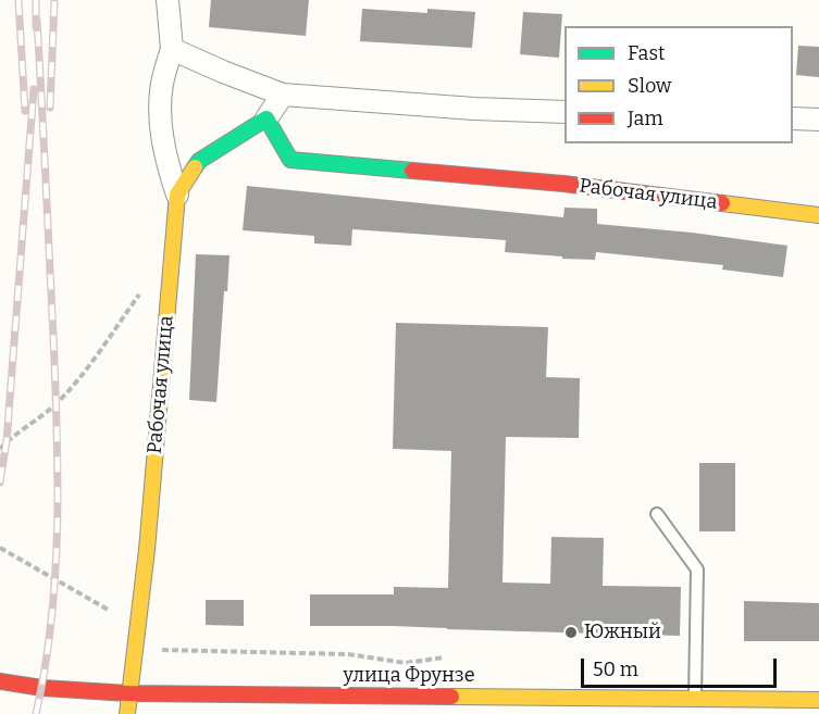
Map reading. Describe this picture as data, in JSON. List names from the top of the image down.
{
  "streets": {
    "street": ["Рабочая улица", "улица Фрунзе"]
  },
  "crossings": [
    ["Рабочая улица", "улица Фрунзе"]
  ],
  "places": ["Южный"],
  "legend": ["Fast", "Slow", "Jam"],
  "scale_bar": "50 m"
}
